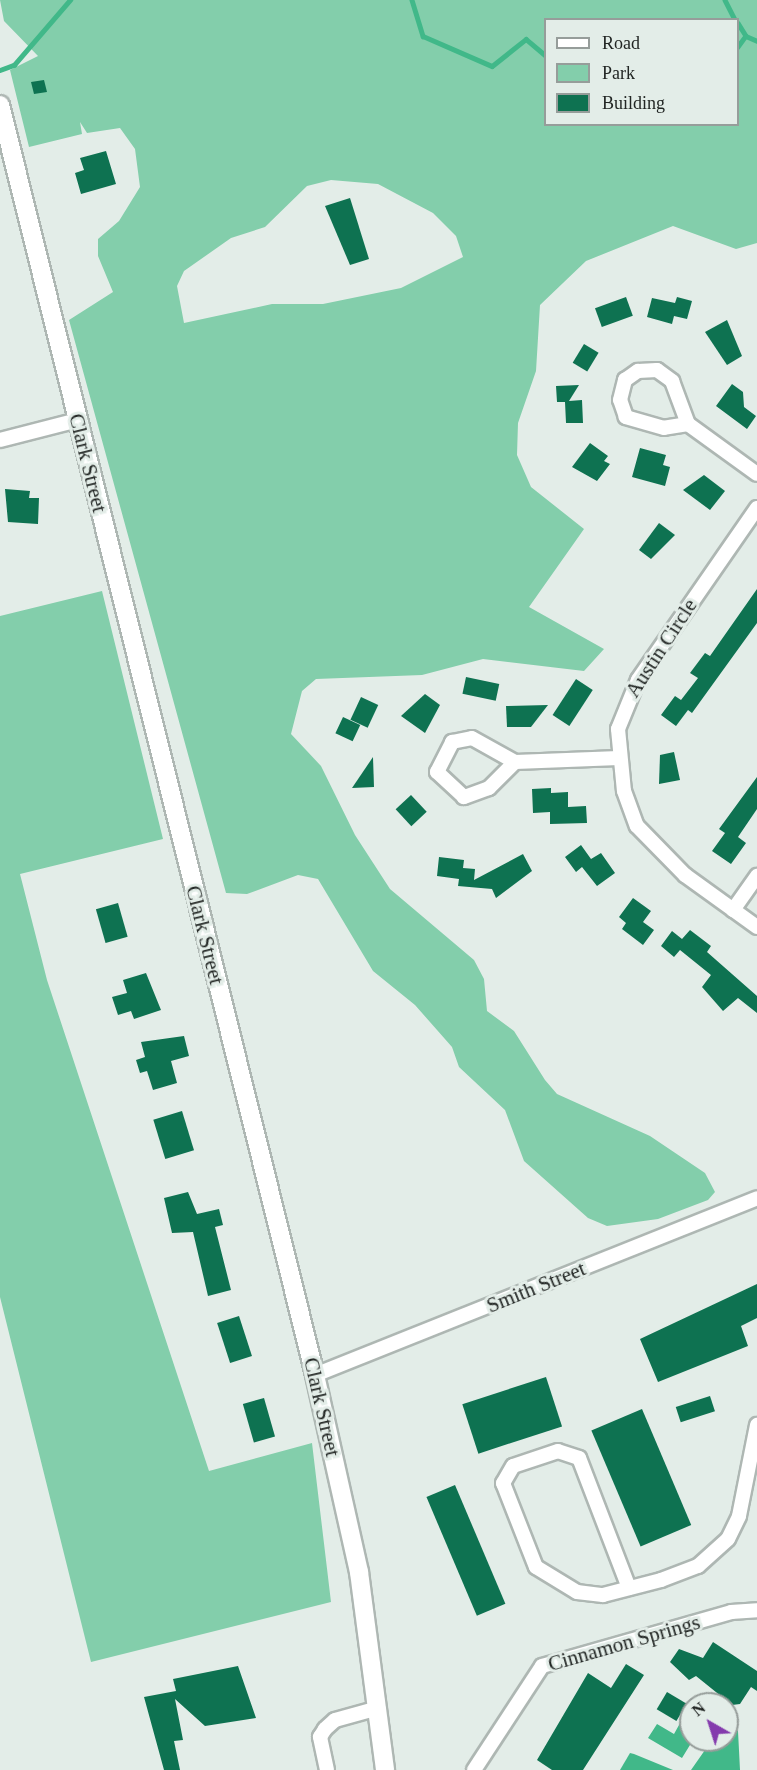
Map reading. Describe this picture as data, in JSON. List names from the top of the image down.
{
  "streets": {
    "main road": ["Clark Street"],
    "street": ["Austin Circle", "Smith Street", "Cinnamon Springs"]
  },
  "crossings": [
    ["Clark Street", "Smith Street"]
  ],
  "legend": ["Road", "Park", "Building"],
  "north": "top left"
}
